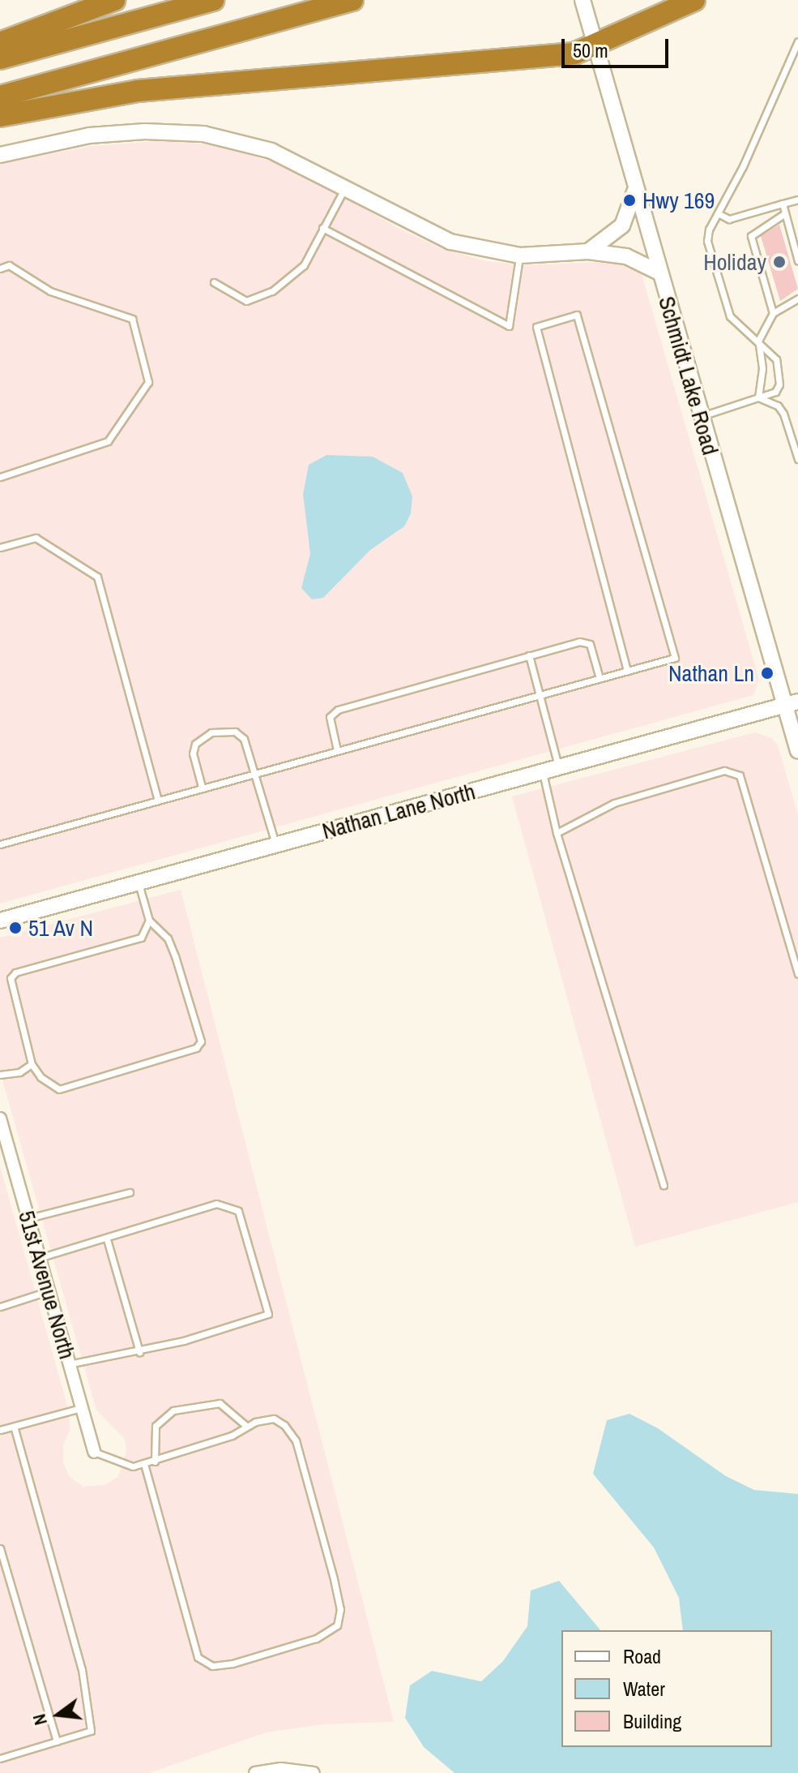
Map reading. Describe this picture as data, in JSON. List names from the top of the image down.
{
  "streets": {
    "street": ["Schmidt Lake Road", "Nathan Lane North", "51st Avenue North"]
  },
  "crossings": [
    ["Schmidt Lake Road", "Nathan Lane North"]
  ],
  "places": [
    "Hwy 169",
    "Holiday",
    "Nathan Ln",
    "51 Av N"
  ],
  "legend": ["Road", "Water", "Building"],
  "scale_bar": "50 m",
  "north": "left"
}
